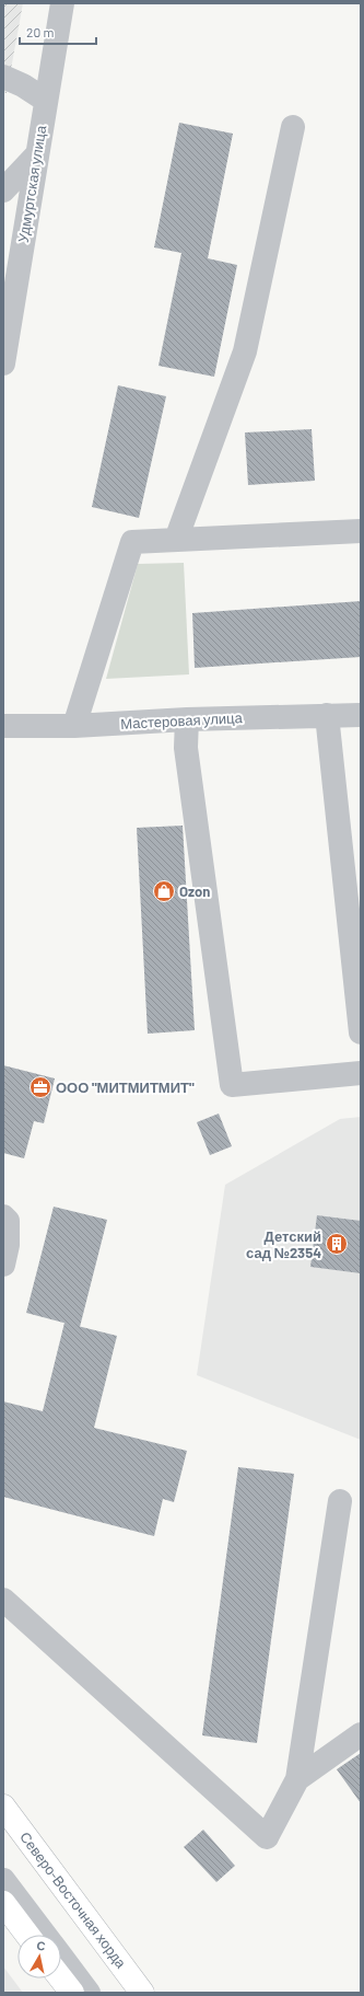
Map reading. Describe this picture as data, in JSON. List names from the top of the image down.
{
  "streets": {
    "main road": ["Северо-Восточная хорда"],
    "street": ["Удмуртская улица", "Мастеровая улица"]
  },
  "places": {
    "shop": ["Ozon"],
    "office": ["ООО \"МИТМИТМИТ\""],
    "building": ["Детский сад №2354"]
  },
  "scale_bar": "20 m",
  "north": "top"
}
